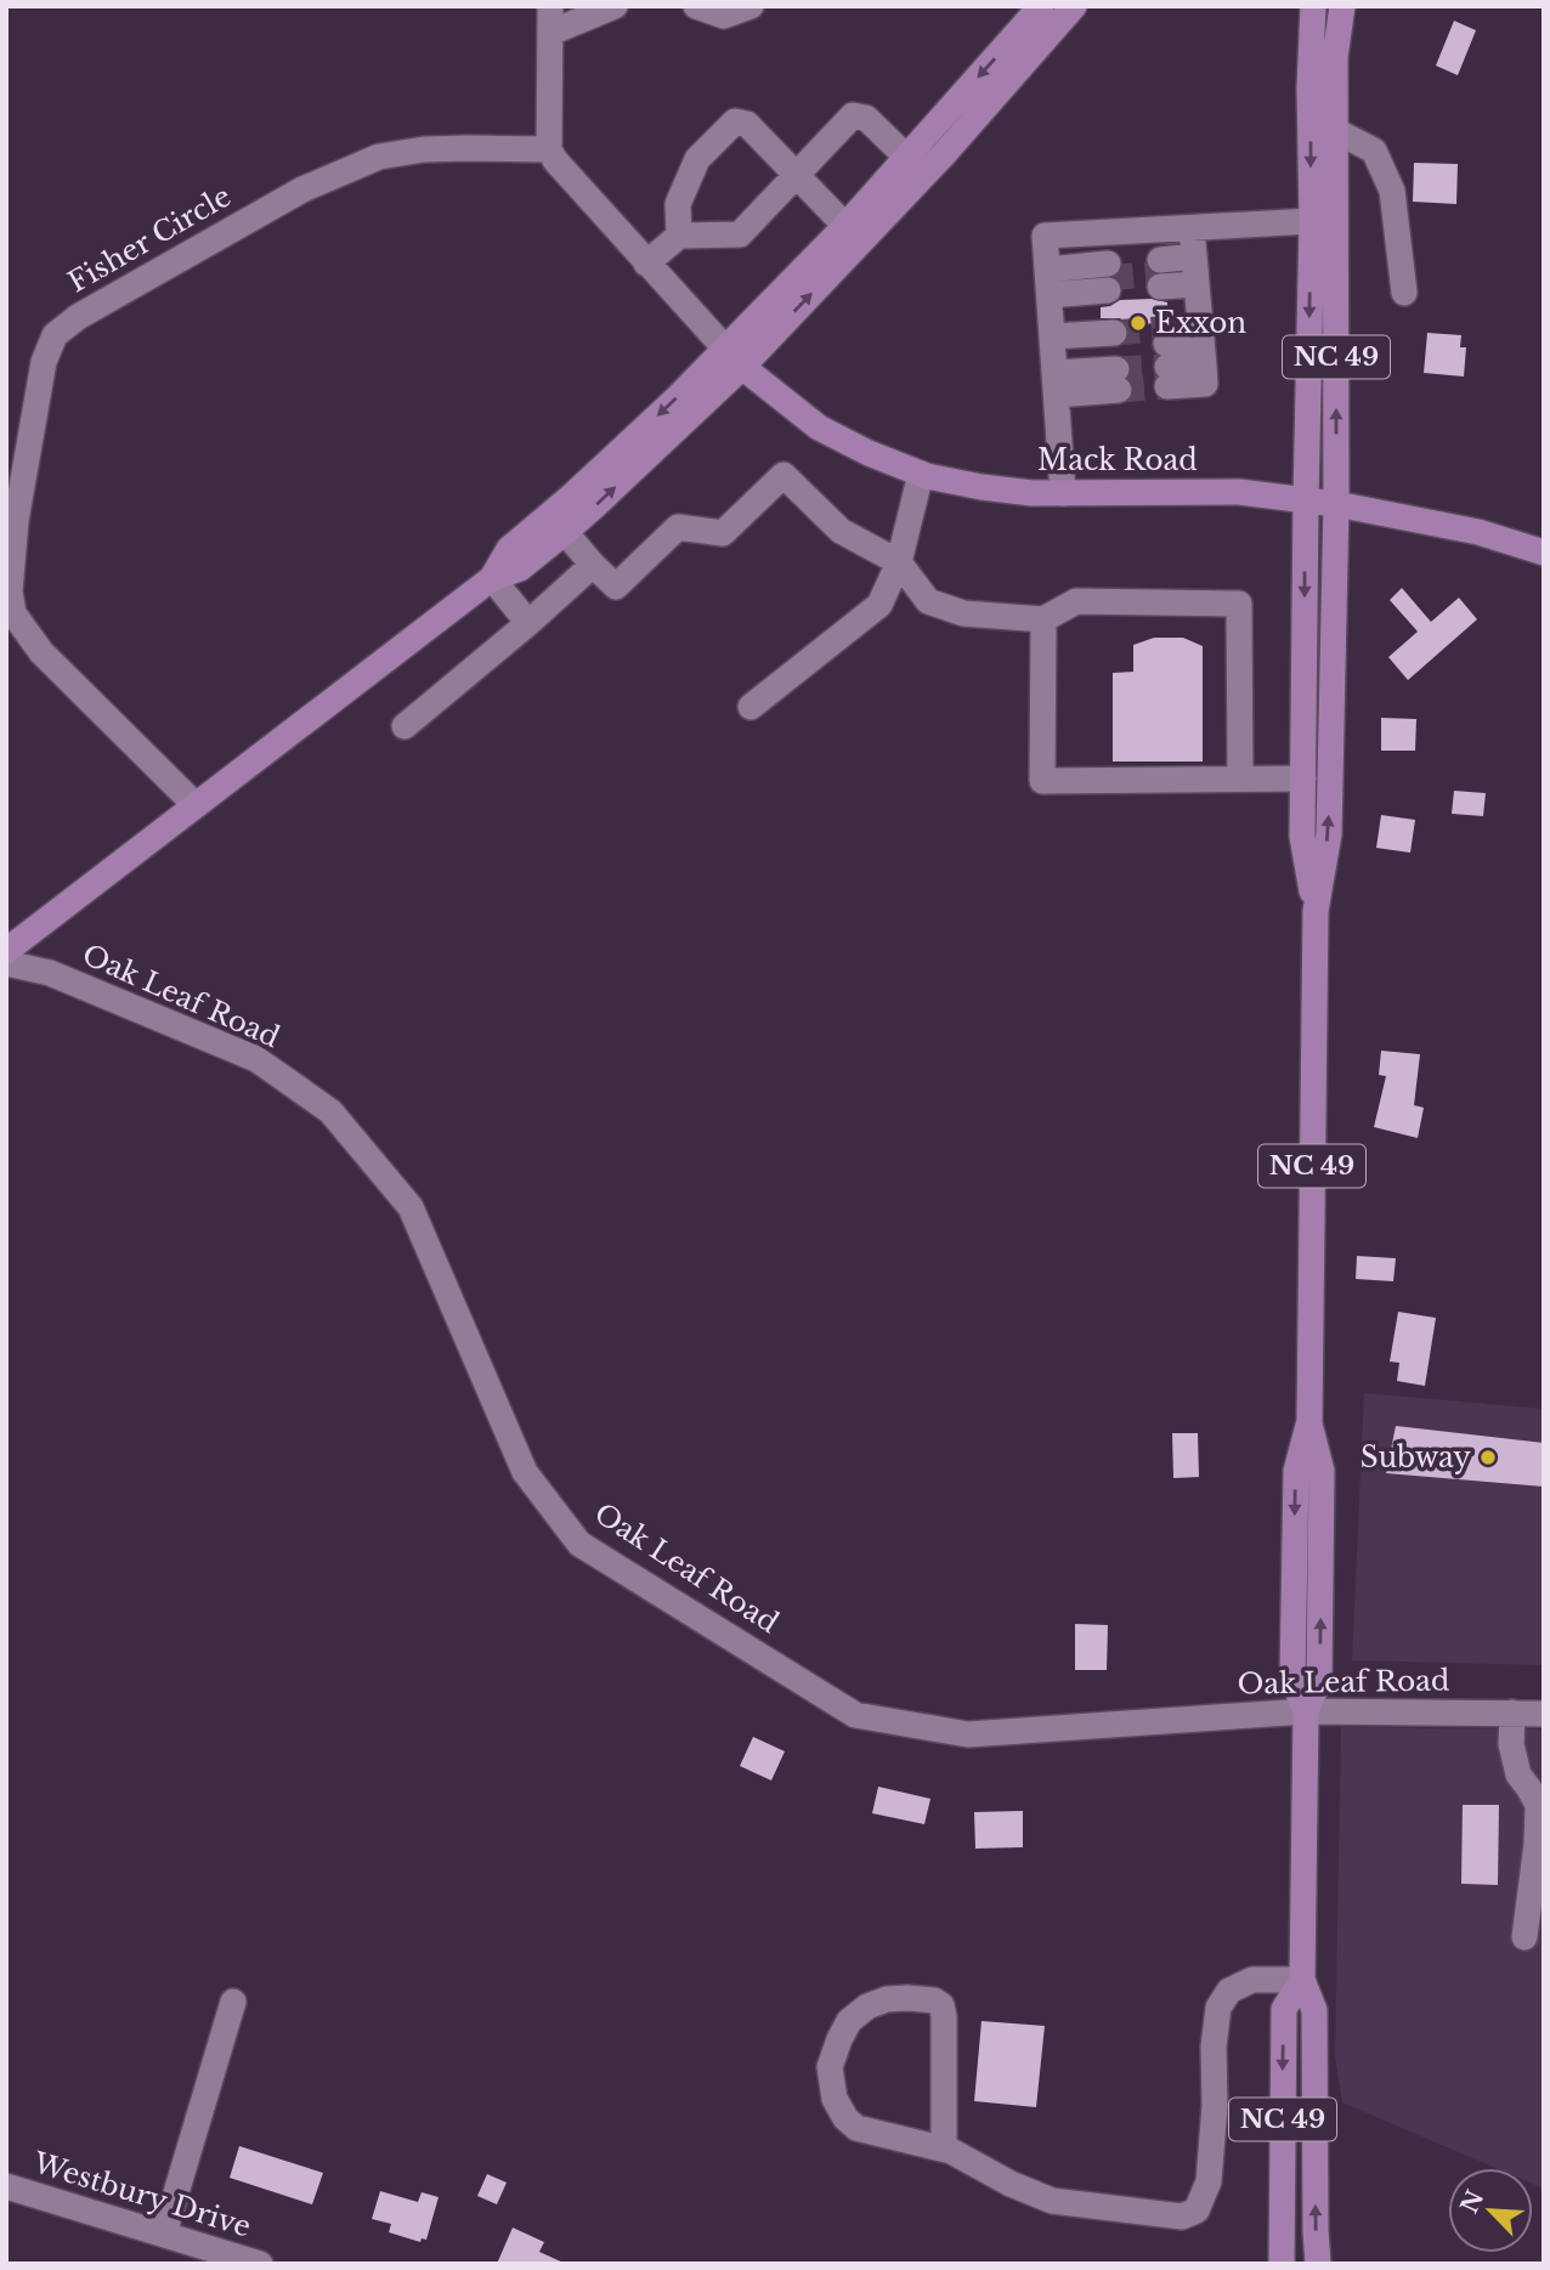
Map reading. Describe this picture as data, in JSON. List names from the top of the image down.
{
  "streets": {
    "main road": ["NC 49", "Mack Road"],
    "street": ["Fisher Circle", "Oak Leaf Road", "Westbury Drive"]
  },
  "crossings": [
    ["NC 49", "Mack Road"],
    ["NC 49", "Oak Leaf Road"]
  ],
  "places": ["Exxon", "Subway"],
  "north": "top left"
}
